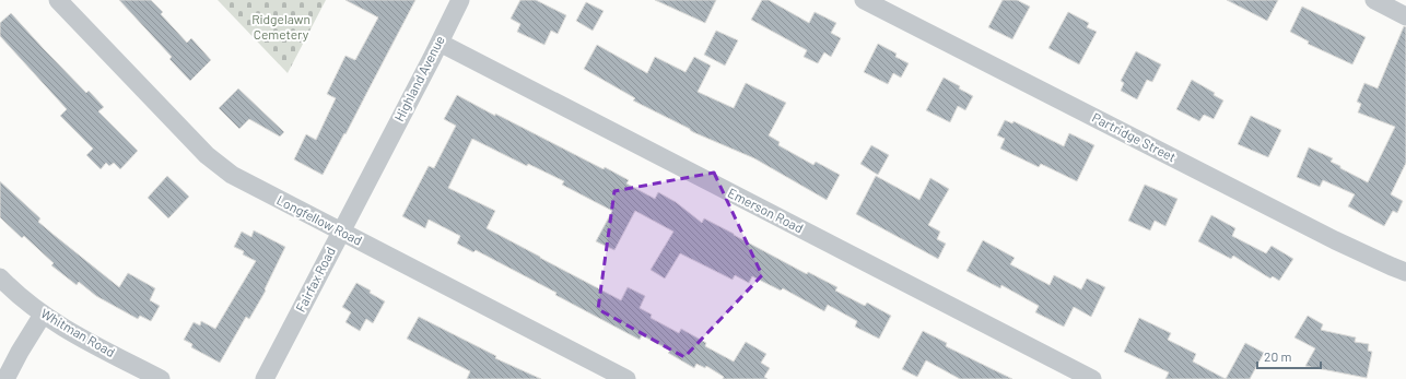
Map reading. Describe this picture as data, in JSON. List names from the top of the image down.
{
  "streets": {
    "street": [
      "Highland Avenue",
      "Partridge Street",
      "Emerson Road",
      "Longfellow Road",
      "Fairfax Road",
      "Whitman Road"
    ]
  },
  "crossings": [
    ["Highland Avenue", "Emerson Road"],
    ["Highland Avenue", "Fairfax Road"],
    ["Longfellow Road", "Fairfax Road"]
  ],
  "parks": ["Ridgelawn Cemetery"],
  "scale_bar": "20 m"
}
